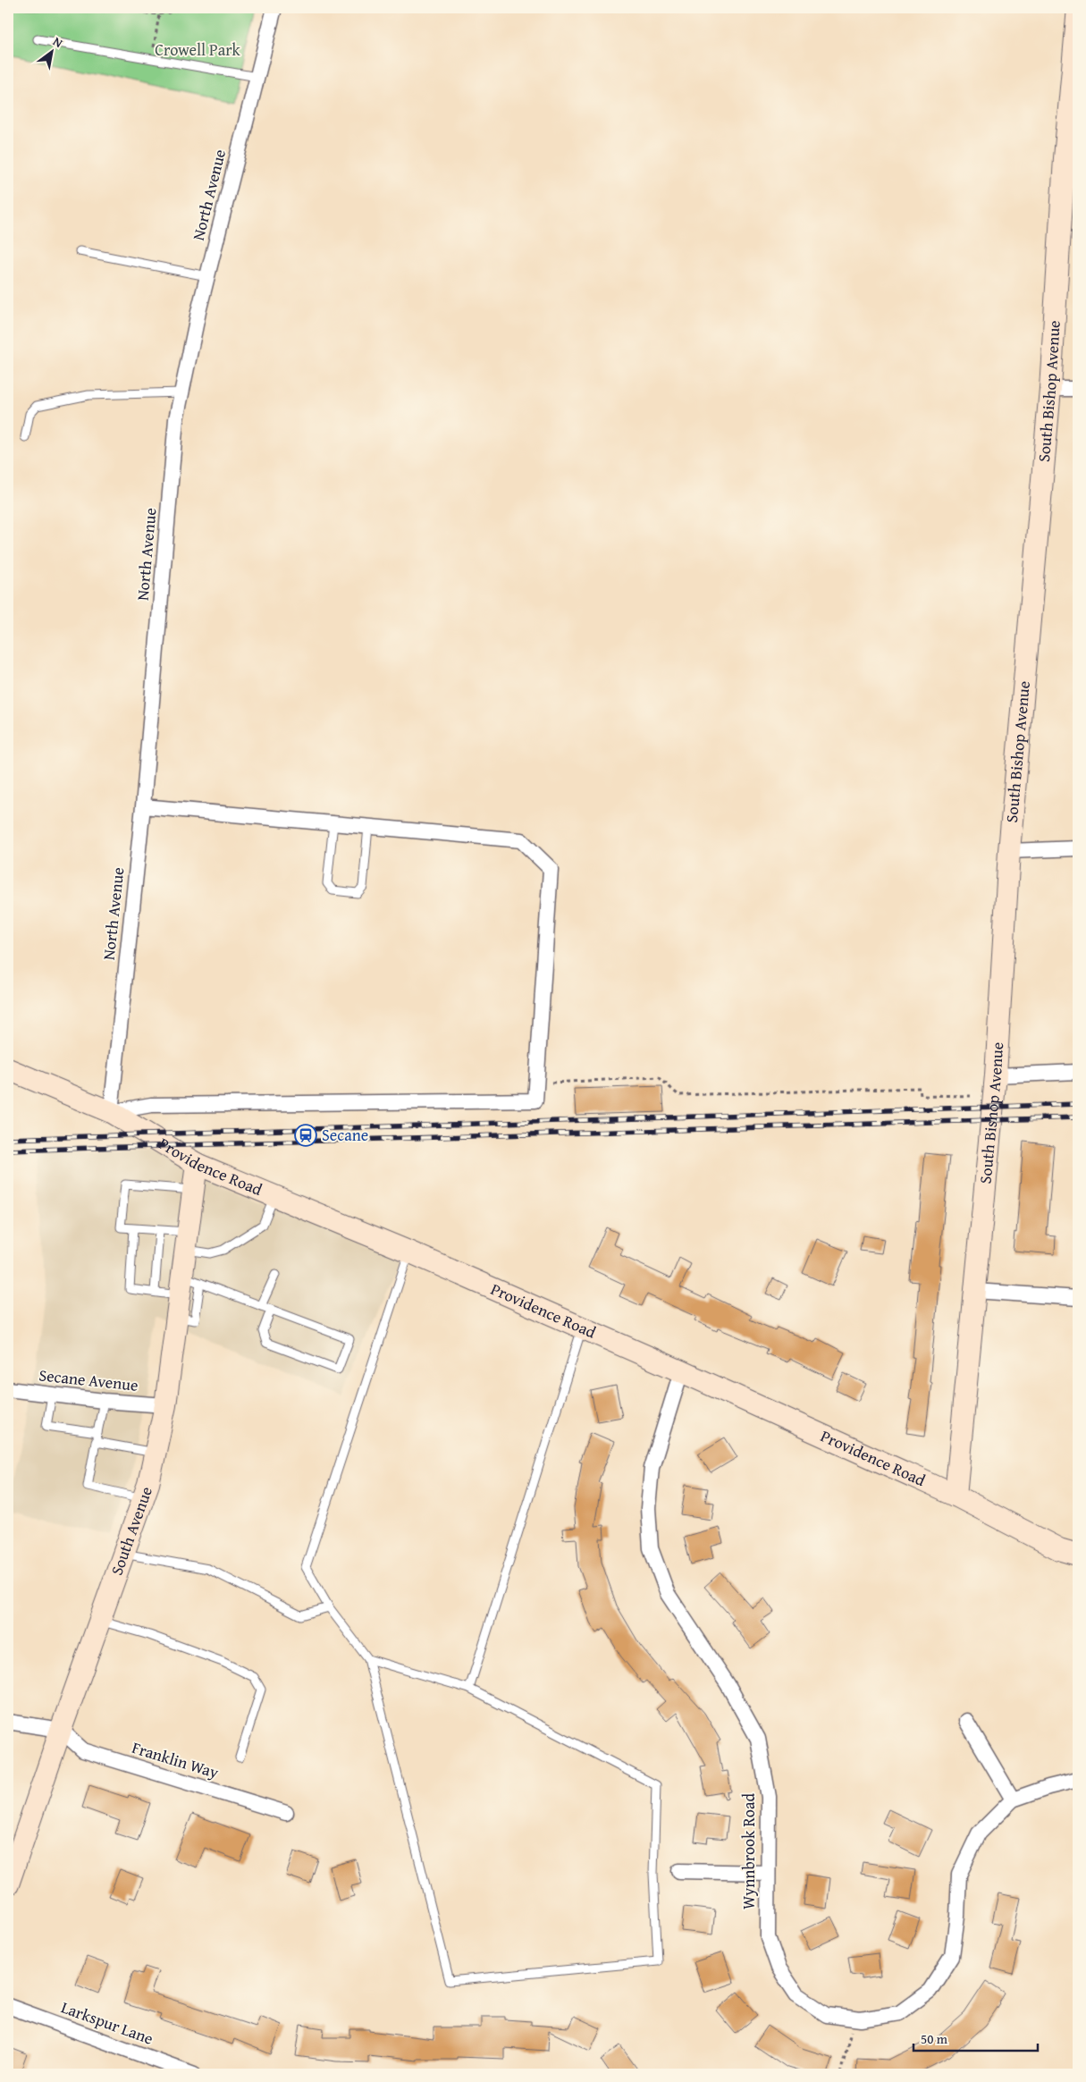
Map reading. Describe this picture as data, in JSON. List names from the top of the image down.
{
  "streets": {
    "street": [
      "North Avenue",
      "South Bishop Avenue",
      "Providence Road",
      "Secane Avenue",
      "South Avenue",
      "Franklin Way",
      "Wynnbrook Road",
      "Larkspur Lane"
    ]
  },
  "crossings": [
    ["North Avenue", "Providence Road"],
    ["South Bishop Avenue", "Providence Road"],
    ["Providence Road", "South Avenue"],
    ["Providence Road", "Wynnbrook Road"],
    ["Secane Avenue", "South Avenue"],
    ["South Avenue", "Franklin Way"]
  ],
  "parks": ["Crowell Park"],
  "places": {
    "station": ["Secane"]
  },
  "scale_bar": "50 m",
  "north": "top right"
}
